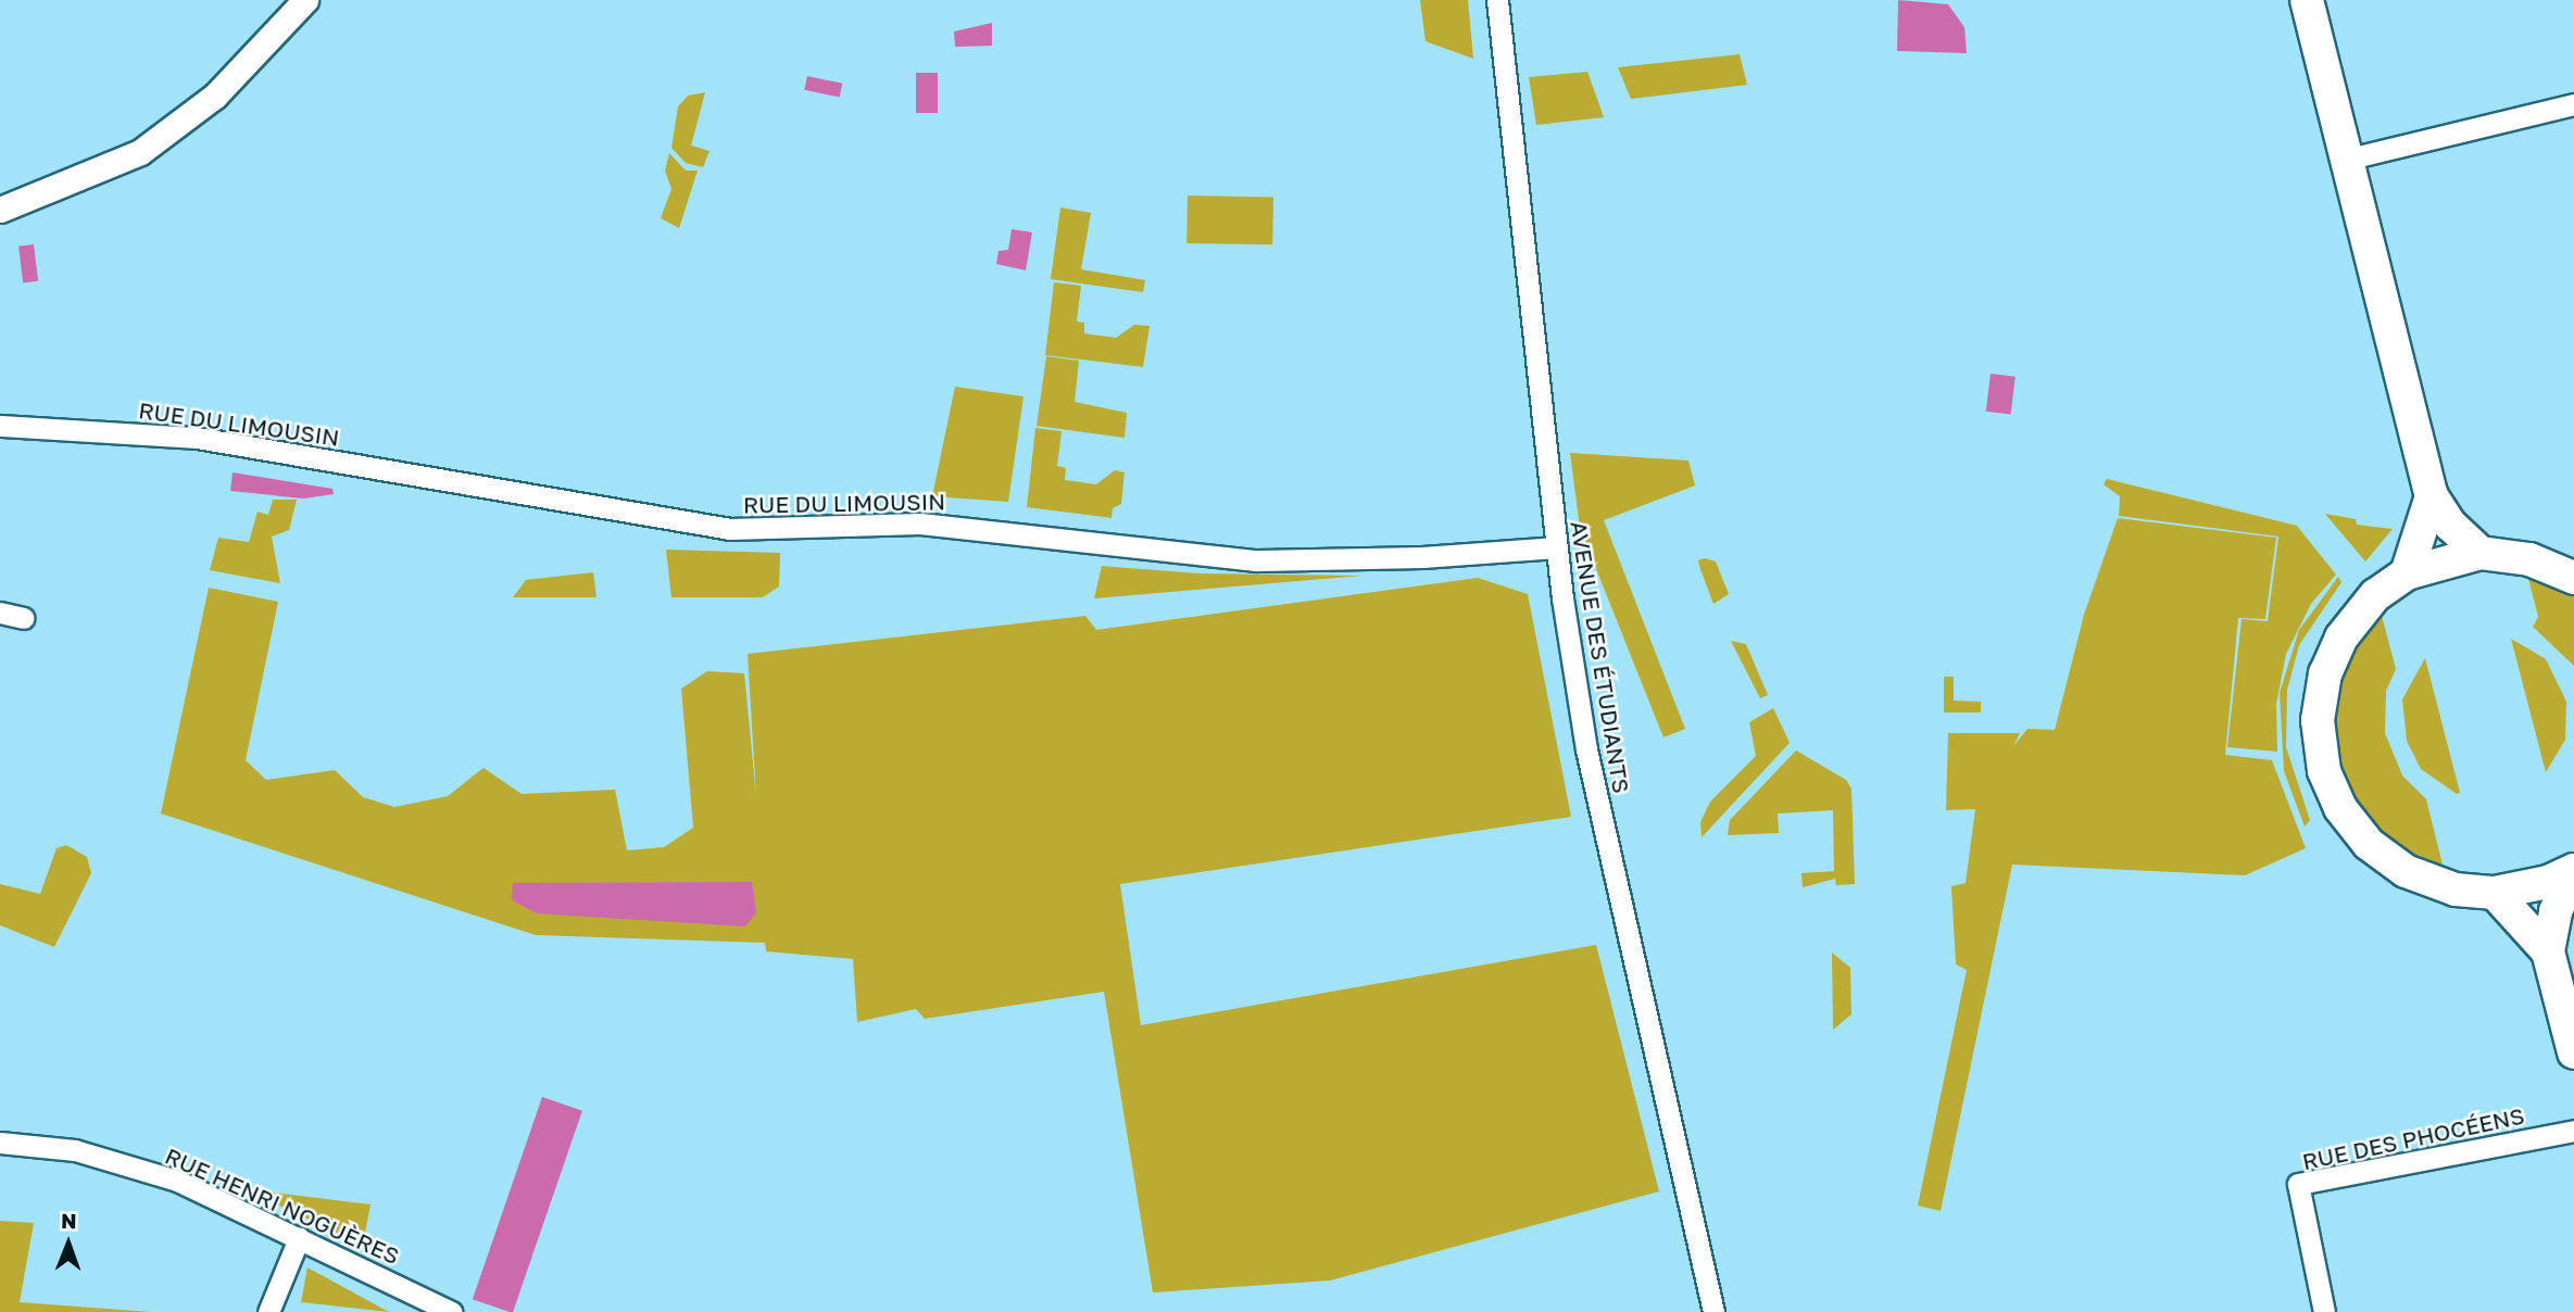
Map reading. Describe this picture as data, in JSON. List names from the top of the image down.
{
  "streets": {
    "street": [
      "RUE DU LIMOUSIN",
      "AVENUE DES ÉTUDIANTS",
      "RUE DES PHOCÉENS",
      "RUE HENRI NOGUÈRES"
    ]
  },
  "crossings": [
    ["RUE DU LIMOUSIN", "AVENUE DES ÉTUDIANTS"]
  ],
  "north": "top"
}
